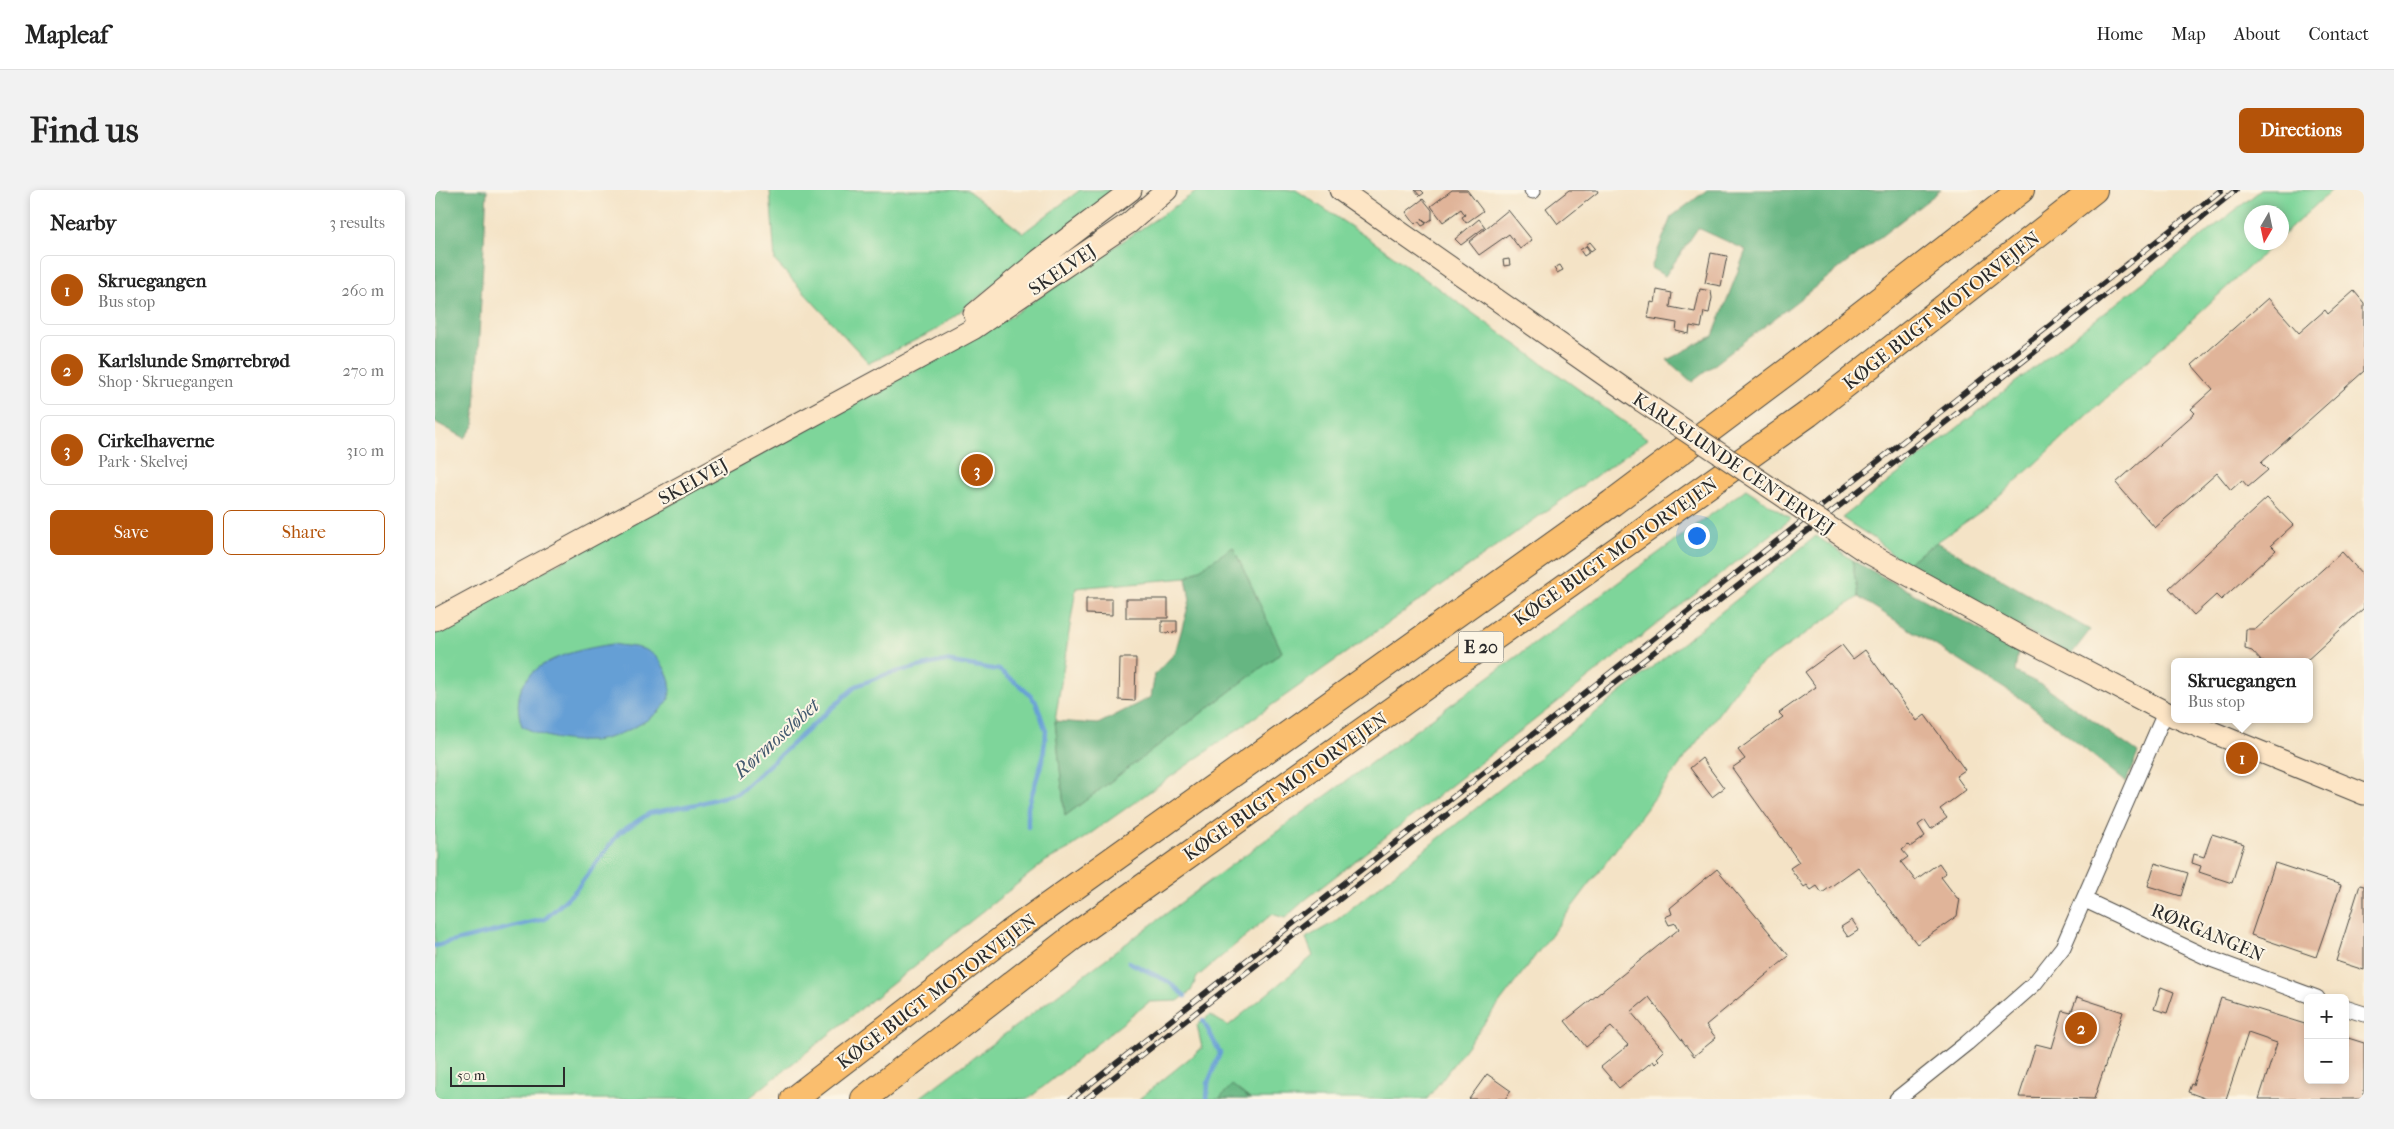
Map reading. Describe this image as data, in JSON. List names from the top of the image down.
{
  "streets": {
    "highway": ["KØGE BUGT MOTORVEJEN", "E 20"],
    "street": ["SKELVEJ", "KARLSLUNDE CENTERVEJ", "RØRGANGEN"]
  },
  "water": ["Rørmoseløbet"],
  "scale_bar": "50 m",
  "north": "bottom",
  "page": {
    "header": "Mapleaf",
    "nav": [
      "Home",
      "Map",
      "About",
      "Contact"
    ],
    "buttons": [
      "Directions",
      ["Save", "Share"]
    ],
    "title": "Find us",
    "heading": ["Nearby", "3 results"],
    "list": [
      {
        "mark": "1",
        "name": "Skruegangen",
        "note": "Bus stop",
        "value": "260 m"
      },
      {
        "mark": "2",
        "name": "Karlslunde Smørrebrød",
        "note": "Shop · Skruegangen",
        "value": "270 m"
      },
      {
        "mark": "3",
        "name": "Cirkelhaverne",
        "note": "Park · Skelvej",
        "value": "310 m"
      }
    ],
    "pins": ["3", "1", "2"],
    "popup": ["Skruegangen", "Bus stop"],
    "map_buttons": ["+", "−"],
    "scale": "50 m"
  }
}
